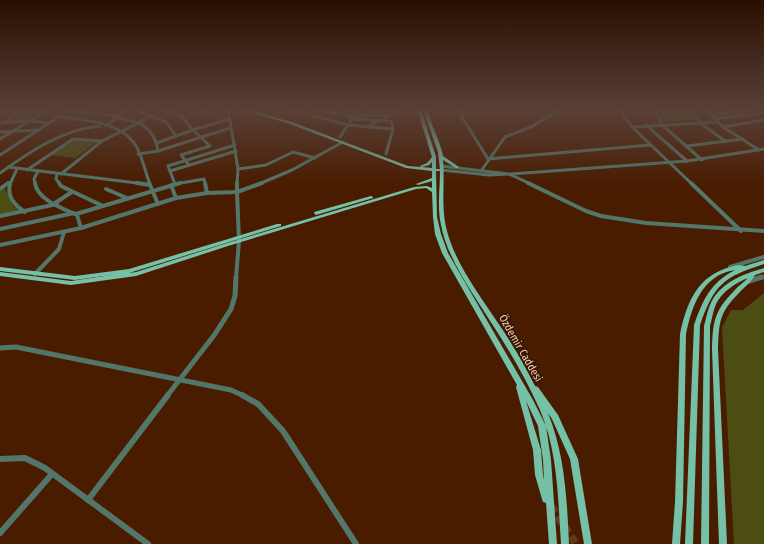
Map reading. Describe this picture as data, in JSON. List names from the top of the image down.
{
  "streets": {
    "main road": ["Özdemir Caddesi"]
  }
}
